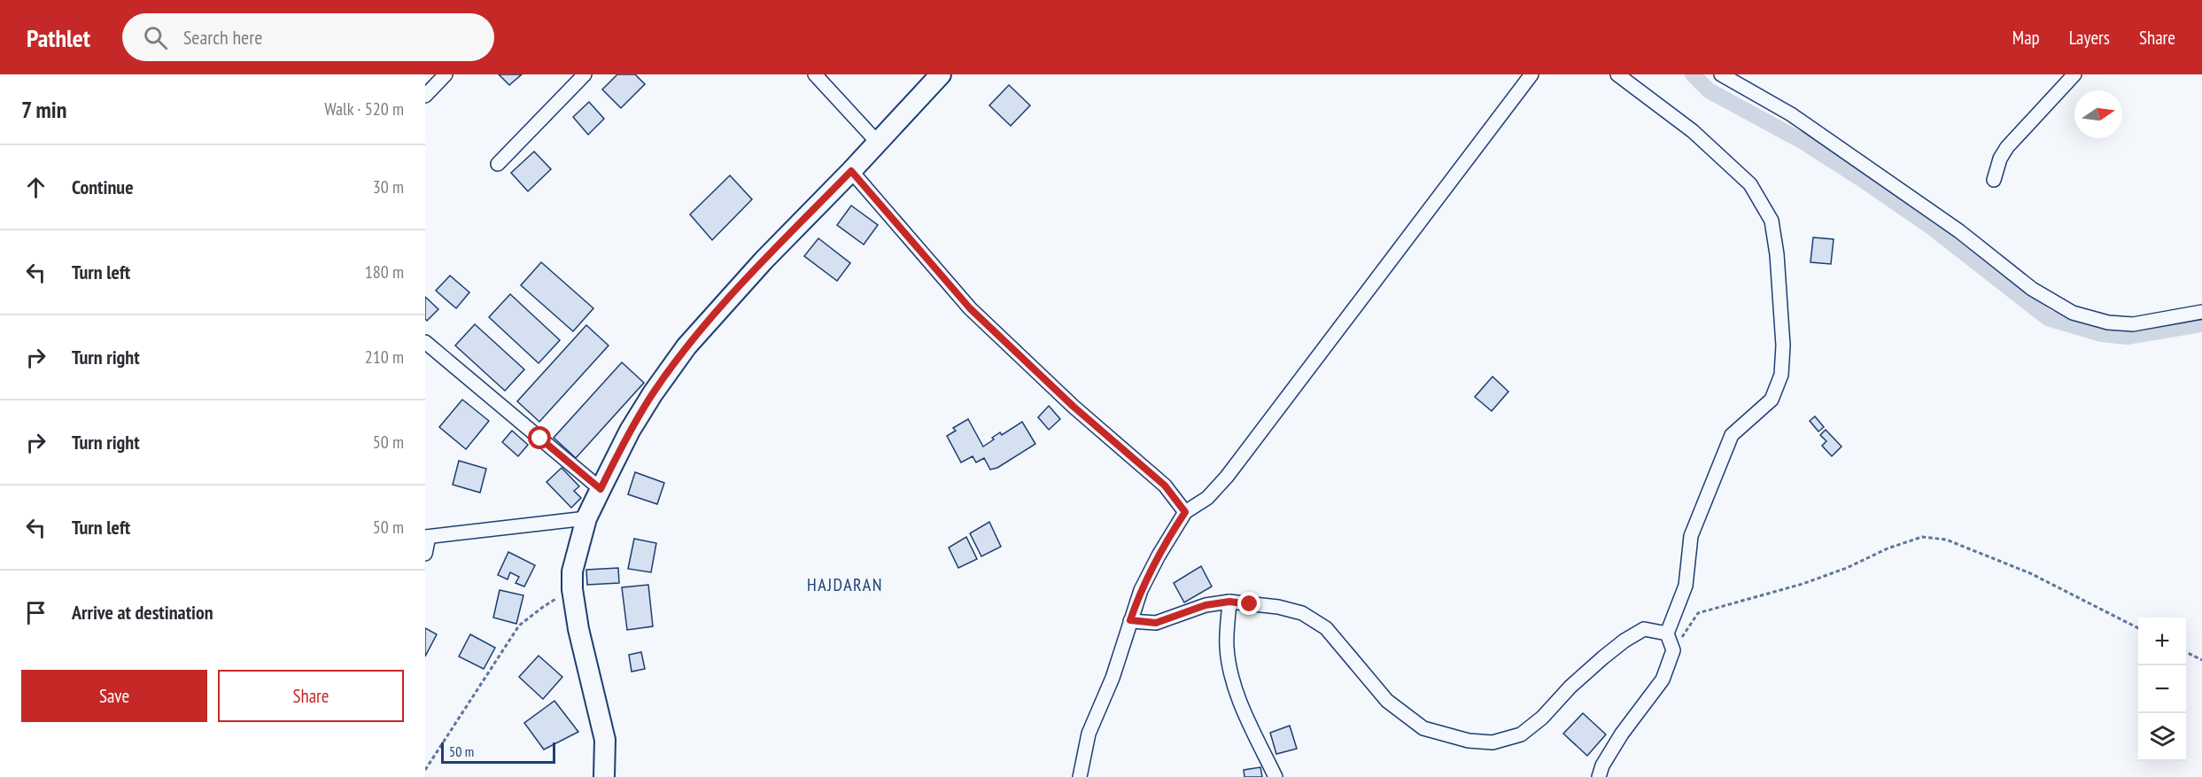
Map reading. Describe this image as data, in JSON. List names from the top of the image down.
{
  "districts": ["HAJDARAN"],
  "scale_bar": "50 m",
  "north": "right",
  "page": {
    "header": "Pathlet",
    "search": "Search here",
    "nav": ["Map", "Layers", "Share"],
    "heading": ["7 min", "Walk · 520 m"],
    "list": [
      ["Continue", "30 m"],
      ["Turn left", "180 m"],
      ["Turn right", "210 m"],
      ["Turn right", "50 m"],
      ["Turn left", "50 m"],
      "Arrive at destination"
    ],
    "map_buttons": ["+", "−"],
    "buttons": ["Save", "Share"],
    "scale": "50 m"
  }
}
